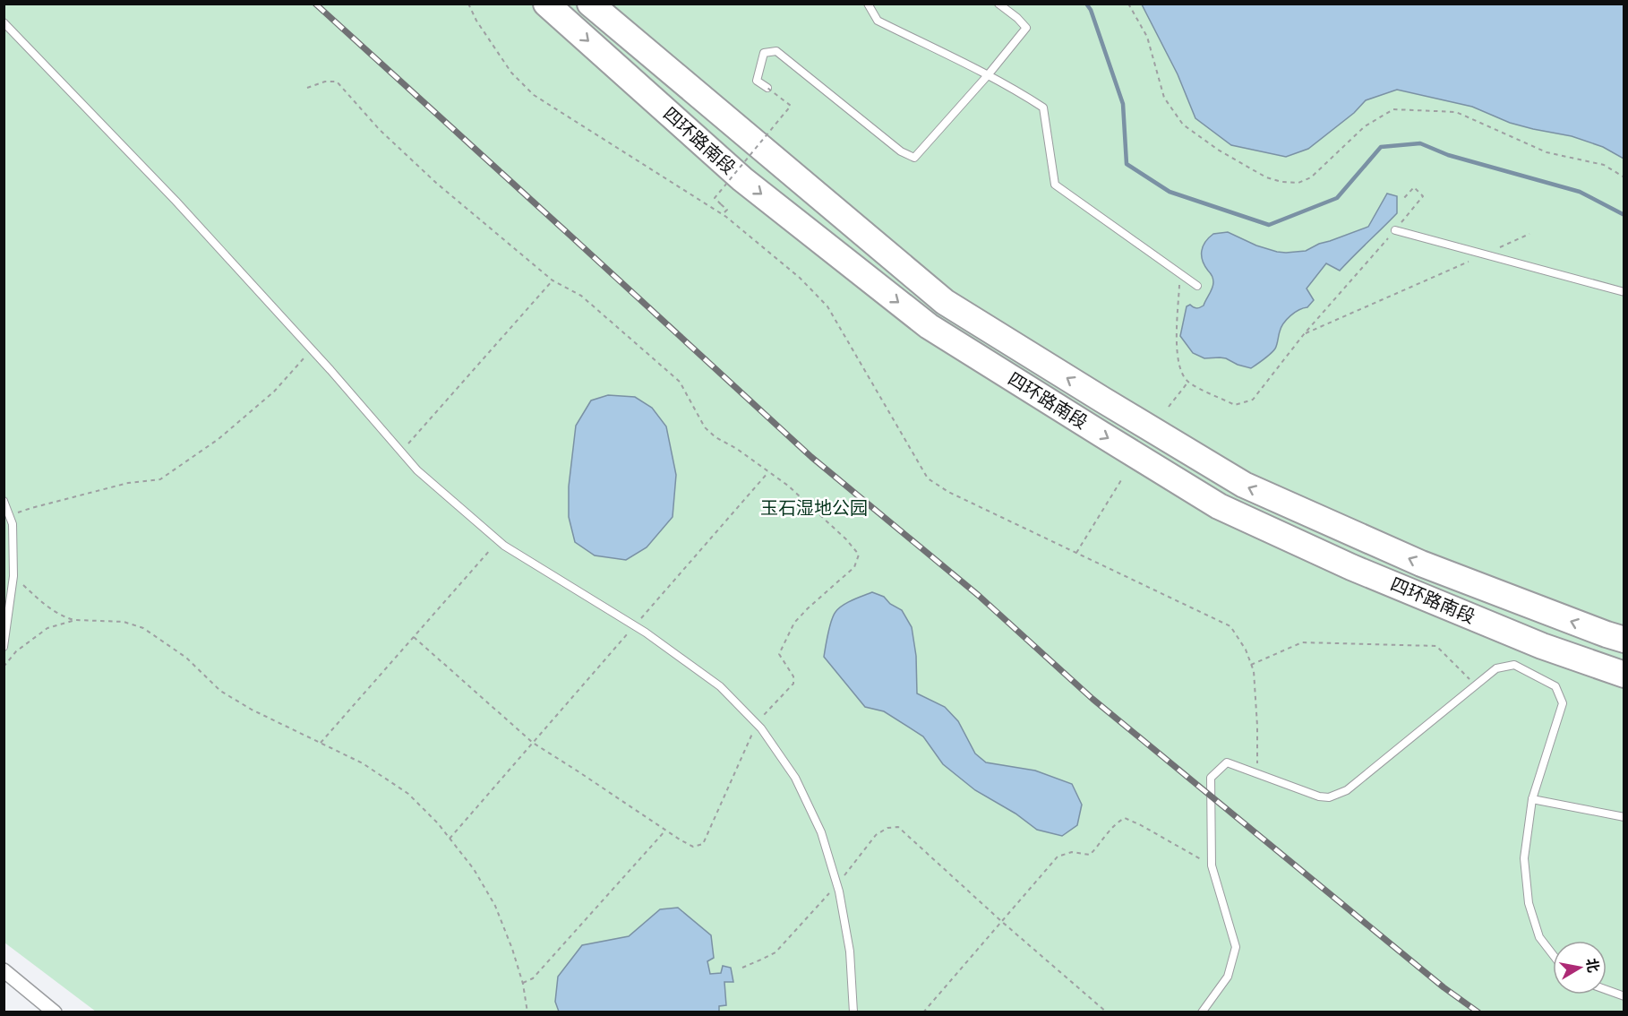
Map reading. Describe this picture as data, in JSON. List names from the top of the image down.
{
  "streets": {
    "highway": ["四环路南段"]
  },
  "parks": ["玉石湿地公园"],
  "north": "right"
}
